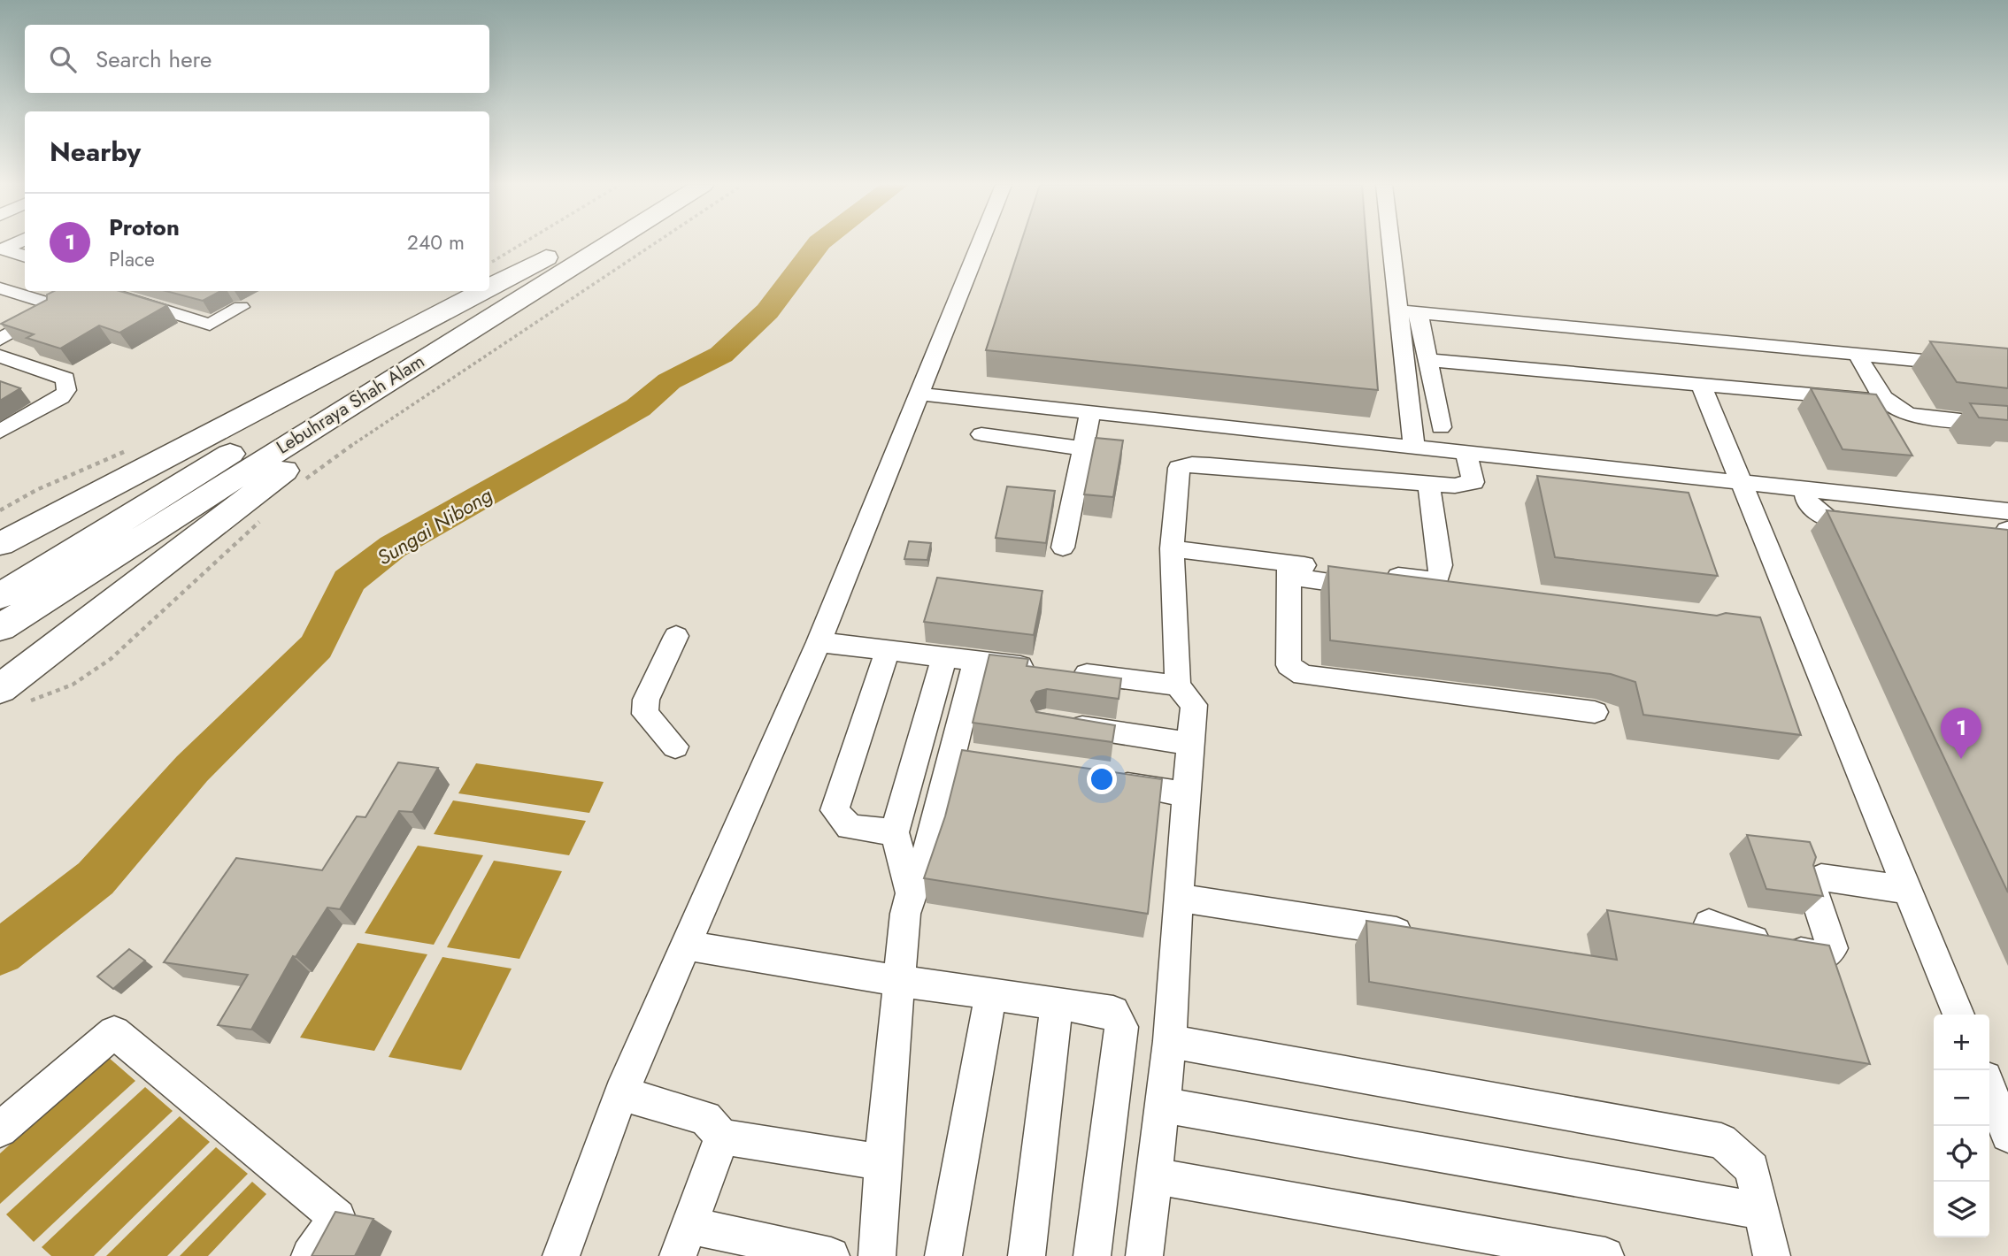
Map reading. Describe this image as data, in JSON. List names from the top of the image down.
{
  "streets": {
    "highway": ["Lebuhraya Shah Alam"]
  },
  "water": ["Sungai Nibong"],
  "page": {
    "search": "Search here",
    "heading": "Nearby",
    "list": [
      {
        "mark": "1",
        "name": "Proton",
        "note": "Place",
        "value": "240 m"
      }
    ],
    "pins": "1",
    "map_buttons": ["+", "−"]
  }
}
